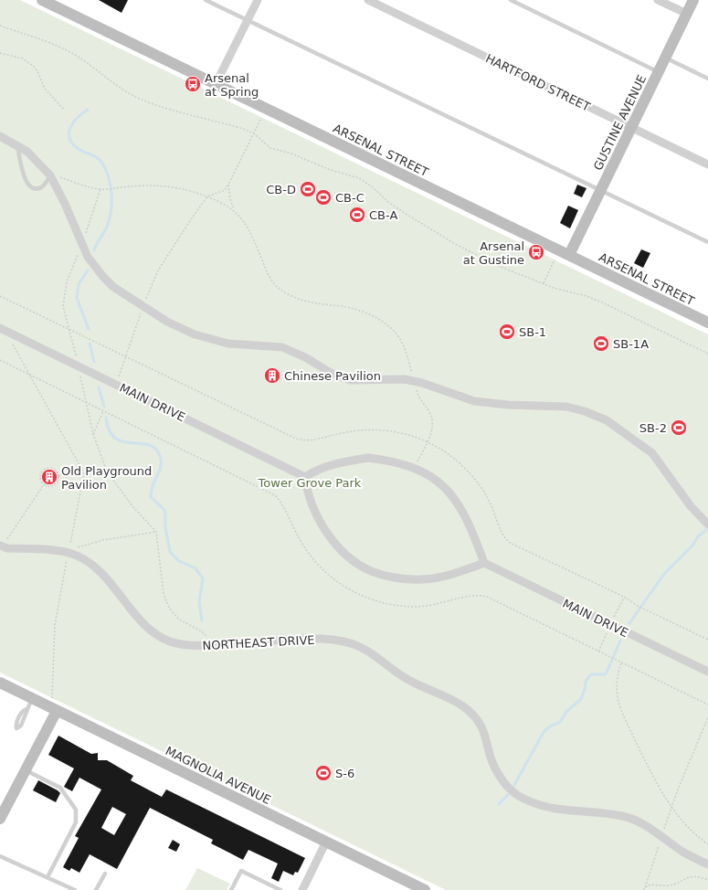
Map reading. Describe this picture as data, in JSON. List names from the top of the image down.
{
  "streets": {
    "street": [
      "HARTFORD STREET",
      "GUSTINE AVENUE",
      "ARSENAL STREET",
      "MAIN DRIVE",
      "NORTHEAST DRIVE",
      "MAGNOLIA AVENUE"
    ]
  },
  "crossings": [
    ["HARTFORD STREET", "GUSTINE AVENUE"],
    ["GUSTINE AVENUE", "ARSENAL STREET"]
  ],
  "parks": ["Tower Grove Park"],
  "places": {
    "bus stop": ["Arsenal at Spring", "Arsenal at Gustine"],
    "sports": [
      "CB-D",
      "CB-C",
      "CB-A",
      "SB-1",
      "SB-1A",
      "SB-2",
      "S-6"
    ],
    "building": ["Chinese Pavilion", "Old Playground Pavilion"]
  }
}
